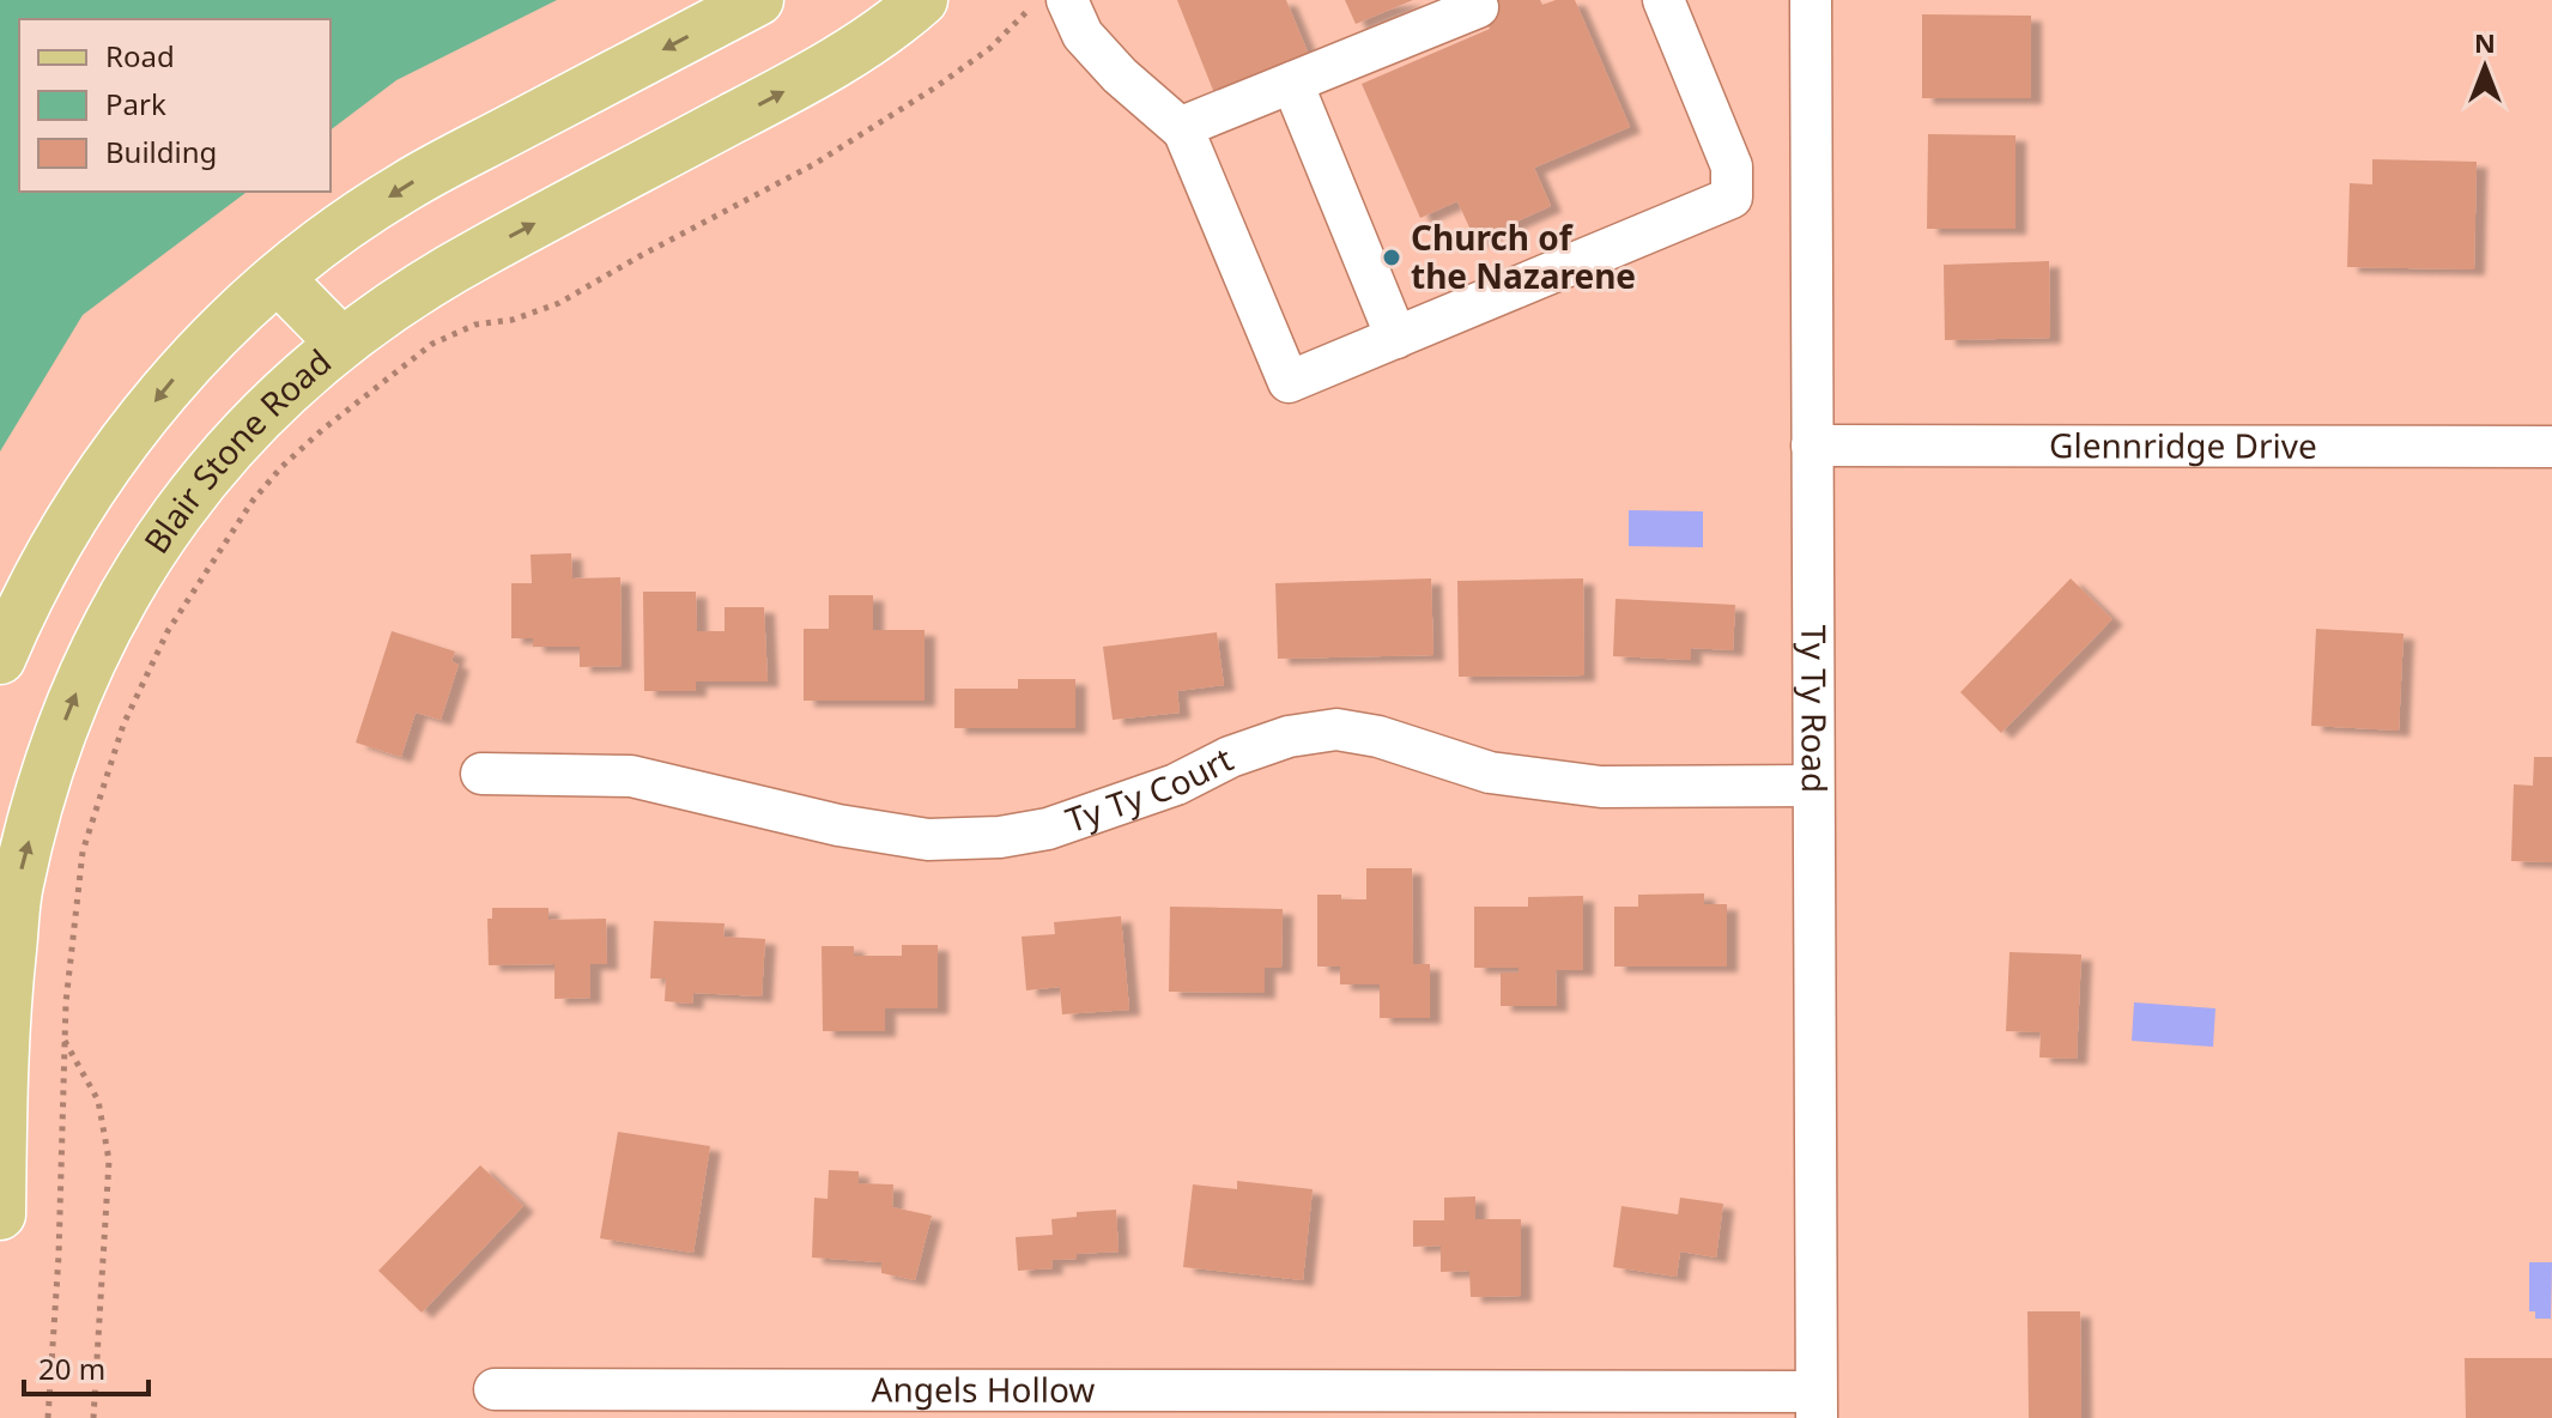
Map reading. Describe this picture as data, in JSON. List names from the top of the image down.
{
  "streets": {
    "main road": ["Blair Stone Road"],
    "street": [
      "Glennridge Drive",
      "Ty Ty Road",
      "Ty Ty Court",
      "Angels Hollow"
    ]
  },
  "crossings": [
    ["Glennridge Drive", "Ty Ty Road"],
    ["Ty Ty Road", "Ty Ty Court"],
    ["Ty Ty Road", "Angels Hollow"]
  ],
  "places": ["Church of the Nazarene"],
  "legend": ["Road", "Park", "Building"],
  "scale_bar": "20 m",
  "north": "top"
}
